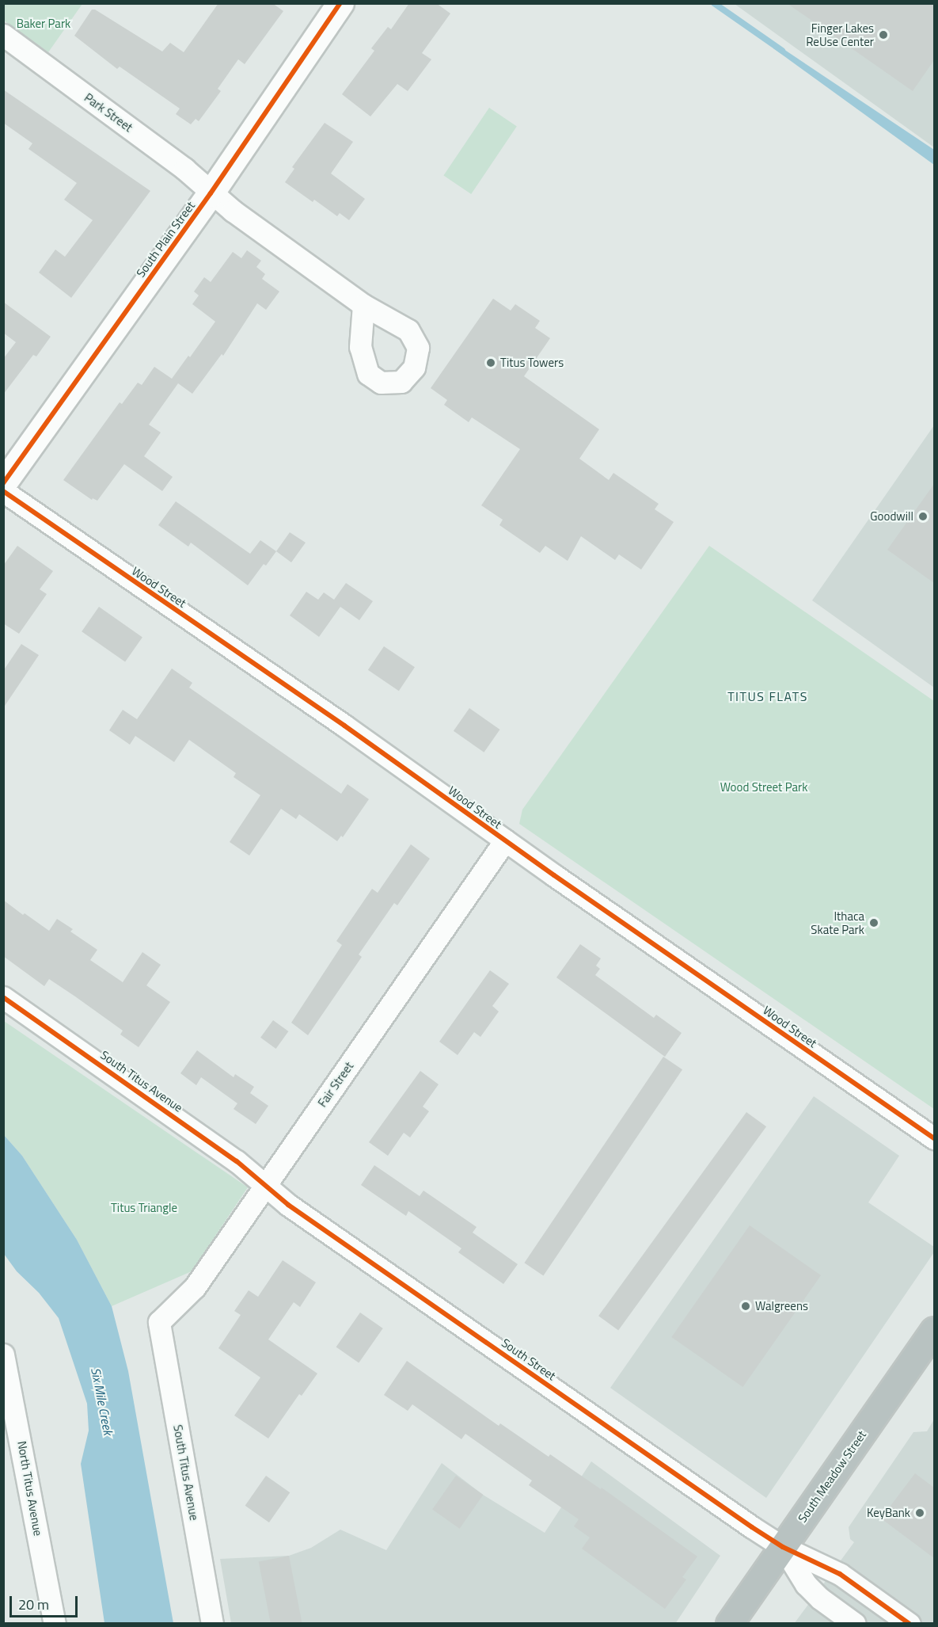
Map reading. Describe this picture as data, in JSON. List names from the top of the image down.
{
  "streets": {
    "highway": ["South Meadow Street"],
    "street": [
      "Park Street",
      "South Plain Street",
      "Wood Street",
      "South Titus Avenue",
      "Fair Street",
      "South Street",
      "North Titus Avenue"
    ]
  },
  "crossings": [
    ["Park Street", "South Plain Street"],
    ["Wood Street", "Fair Street"],
    ["South Titus Avenue", "Fair Street"],
    ["South Titus Avenue", "South Street"],
    ["Fair Street", "South Street"],
    ["South Street", "South Meadow Street"]
  ],
  "districts": ["TITUS FLATS"],
  "water": ["Six Mile Creek"],
  "parks": ["Baker Park", "Wood Street Park", "Titus Triangle"],
  "places": [
    "Finger Lakes ReUse Center",
    "Titus Towers",
    "Goodwill",
    "Ithaca Skate Park",
    "Walgreens",
    "KeyBank"
  ],
  "scale_bar": "20 m"
}
